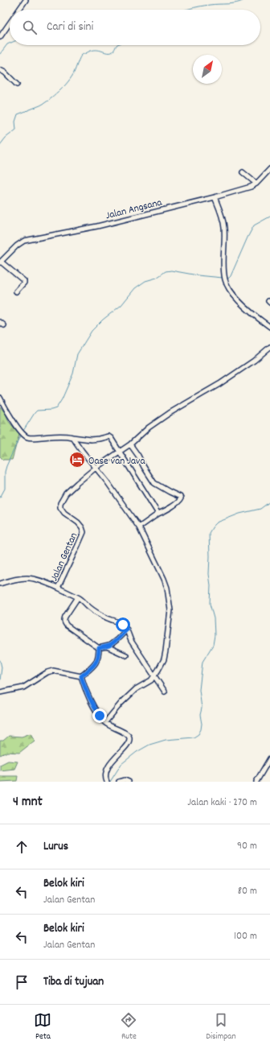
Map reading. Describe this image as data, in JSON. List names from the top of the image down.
{
  "streets": {
    "street": ["Jalan Angsana", "Jalan Gentan"]
  },
  "places": {
    "hotel": ["Oase van Java"]
  },
  "north": "top right",
  "page": {
    "search": "Cari di sini",
    "heading": ["4 mnt", "Jalan kaki · 270 m"],
    "list": [
      ["Lurus", "90 m"],
      ["Belok kiri", "Jalan Gentan", "80 m"],
      ["Belok kiri", "Jalan Gentan", "100 m"],
      "Tiba di tujuan"
    ],
    "nav": ["Peta", "Rute", "Disimpan"]
  }
}
